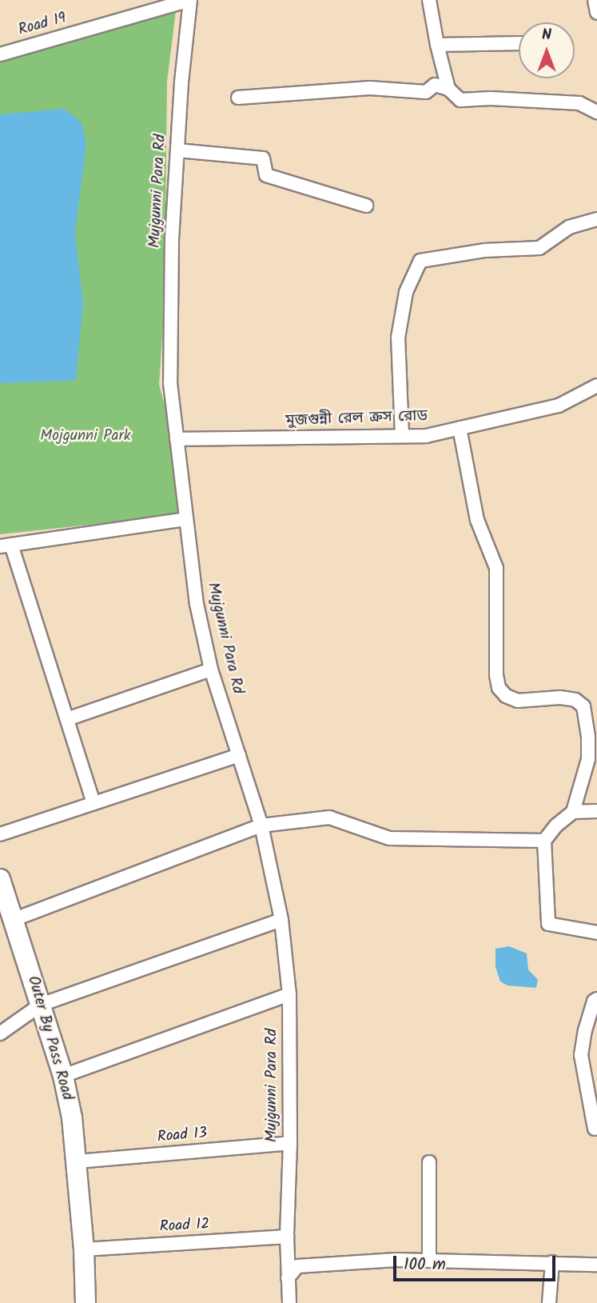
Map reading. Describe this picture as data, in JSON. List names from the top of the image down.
{
  "streets": {
    "main road": ["Outer By Pass Road"],
    "street": [
      "Road 19",
      "Mujgunni Para Rd",
      "মুজগুন্নী রেল ক্রস রোড",
      "Road 13",
      "Road 12"
    ]
  },
  "crossings": [
    ["Road 19", "Mujgunni Para Rd"],
    ["Mujgunni Para Rd", "মুজগুন্নী রেল ক্রস রোড"],
    ["Mujgunni Para Rd", "Road 13"],
    ["Mujgunni Para Rd", "Road 12"],
    ["Outer By Pass Road", "Road 13"],
    ["Outer By Pass Road", "Road 12"]
  ],
  "parks": ["Mojgunni Park"],
  "scale_bar": "100 m",
  "north": "top"
}
